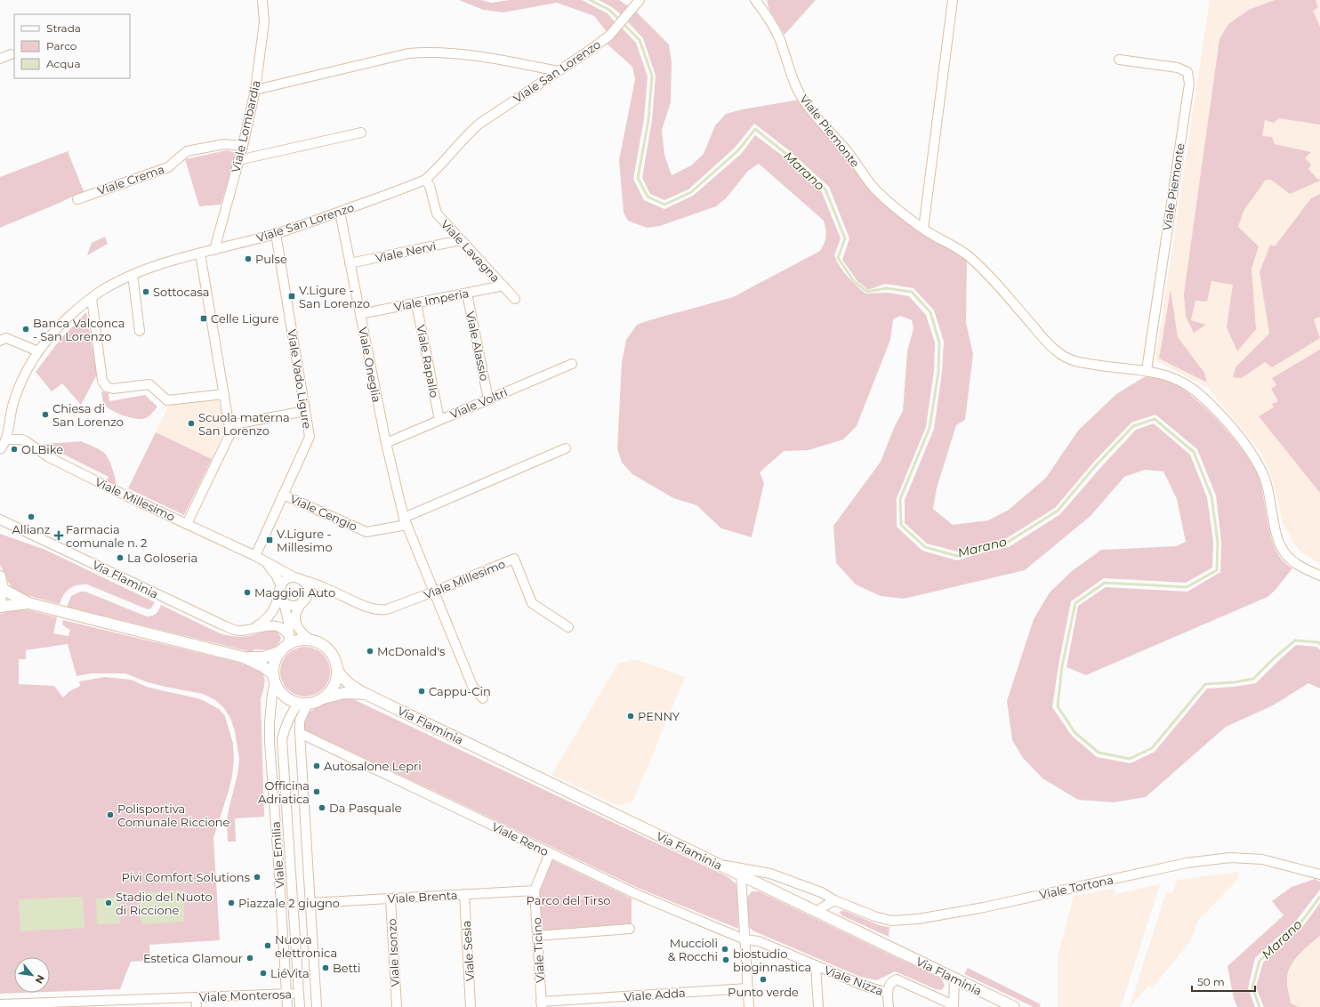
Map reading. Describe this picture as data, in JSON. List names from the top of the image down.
{
  "streets": {
    "main road": ["Via Flaminia"],
    "street": [
      "Viale San Lorenzo",
      "Viale Lombardia",
      "Viale Piemonte",
      "Viale Crema",
      "Viale Lavagna",
      "Viale Nervi",
      "Viale Imperia",
      "Viale Alassio",
      "Viale Rapallo",
      "Viale Oneglia",
      "Viale Vado Ligure",
      "Viale Voltri",
      "Viale Millesimo",
      "Viale Cengio",
      "Viale Reno",
      "Viale Emilia",
      "Viale Tortona",
      "Viale Brenta",
      "Viale Ticino",
      "Viale Sesia",
      "Viale Isonzo",
      "Viale Nizza",
      "Viale Adda",
      "Viale Monterosa"
    ]
  },
  "crossings": [
    ["Viale San Lorenzo", "Viale Lombardia"],
    ["Viale San Lorenzo", "Viale Lavagna"],
    ["Viale San Lorenzo", "Viale Oneglia"],
    ["Viale San Lorenzo", "Viale Vado Ligure"],
    ["Viale San Lorenzo", "Viale Millesimo"],
    ["Viale Lombardia", "Viale Crema"],
    ["Viale Lavagna", "Viale Nervi"],
    ["Viale Lavagna", "Viale Imperia"],
    ["Viale Nervi", "Viale Oneglia"],
    ["Viale Imperia", "Viale Alassio"],
    ["Viale Imperia", "Viale Rapallo"],
    ["Viale Imperia", "Viale Oneglia"],
    ["Viale Alassio", "Viale Voltri"],
    ["Viale Rapallo", "Viale Voltri"],
    ["Viale Oneglia", "Viale Voltri"],
    ["Viale Oneglia", "Viale Millesimo"],
    ["Viale Oneglia", "Viale Cengio"],
    ["Viale Vado Ligure", "Viale Millesimo"],
    ["Viale Vado Ligure", "Viale Cengio"],
    ["Viale Millesimo", "Via Flaminia"],
    ["Viale Millesimo", "Viale Emilia"],
    ["Via Flaminia", "Viale Emilia"],
    ["Via Flaminia", "Viale Tortona"],
    ["Viale Reno", "Viale Ticino"],
    ["Viale Reno", "Viale Nizza"],
    ["Viale Emilia", "Viale Monterosa"],
    ["Viale Brenta", "Viale Ticino"],
    ["Viale Brenta", "Viale Sesia"],
    ["Viale Brenta", "Viale Isonzo"],
    ["Viale Ticino", "Viale Adda"]
  ],
  "water": ["Marano"],
  "parks": ["Parco del Tirso"],
  "places": {
    "other": [
      "Pulse",
      "Sottocasa",
      "Banca Valconca - San Lorenzo",
      "Chiesa di San Lorenzo",
      "Scuola materna San Lorenzo",
      "OLBike",
      "Allianz",
      "La Goloseria",
      "Maggioli Auto",
      "McDonald's",
      "Cappu-Cin",
      "PENNY",
      "Autosalone Lepri",
      "Officina Adriatica",
      "Da Pasquale",
      "Polisportiva Comunale Riccione",
      "Pivi Comfort Solutions",
      "Stadio del Nuoto di Riccione",
      "Piazzale 2 giugno",
      "Nuova elettronica",
      "Muccioli & Rocchi",
      "Estetica Glamour",
      "biostudio bioginnastica",
      "Betti",
      "LiéVita",
      "Punto verde"
    ],
    "transit": ["V.Ligure - San Lorenzo", "Celle Ligure", "V.Ligure - Millesimo"],
    "health": ["Farmacia comunale n. 2"]
  },
  "legend": ["Strada", "Parco", "Acqua"],
  "scale_bar": "50 m",
  "north": "bottom right"
}
